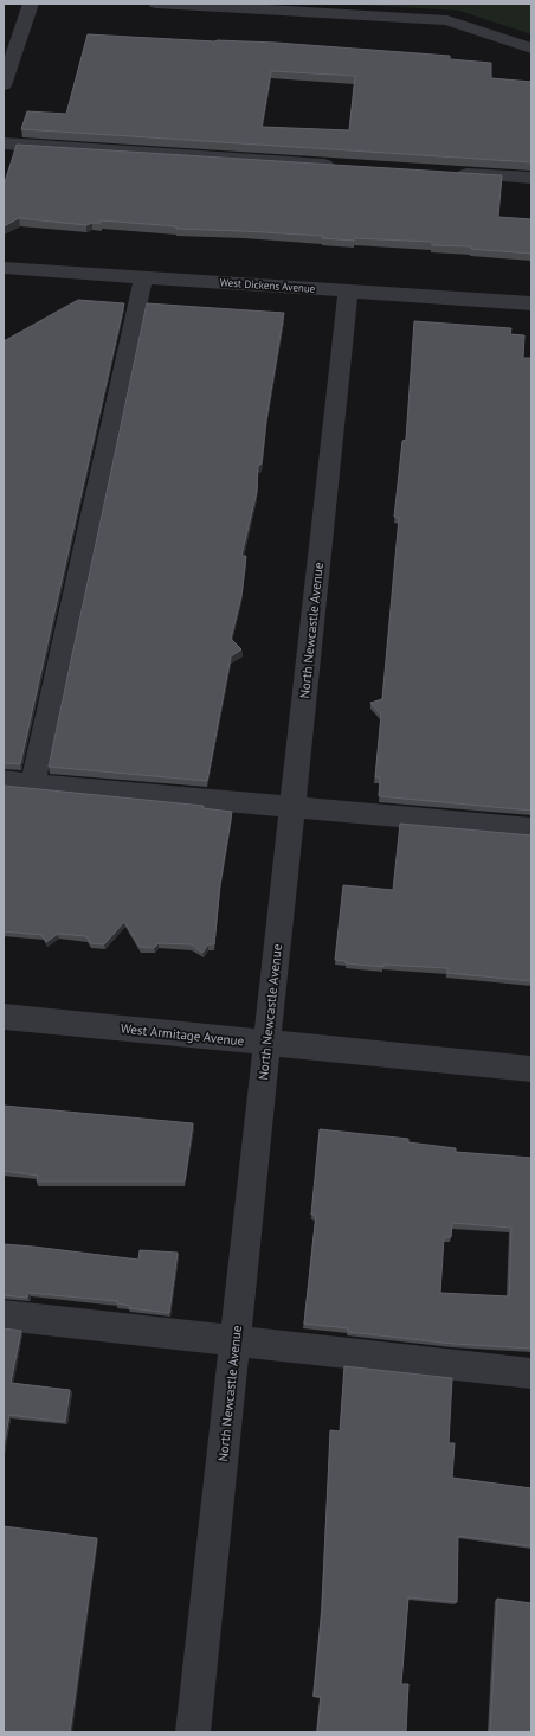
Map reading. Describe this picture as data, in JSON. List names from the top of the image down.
{
  "streets": {
    "street": ["West Dickens Avenue", "North Newcastle Avenue", "West Armitage Avenue"]
  },
  "crossings": [
    ["West Dickens Avenue", "North Newcastle Avenue"],
    ["North Newcastle Avenue", "West Armitage Avenue"]
  ]
}
